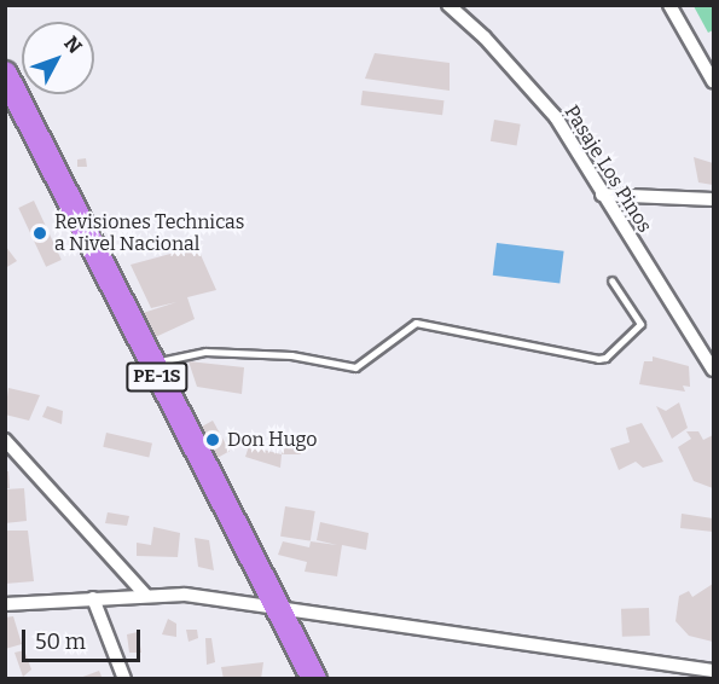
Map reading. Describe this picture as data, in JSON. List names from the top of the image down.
{
  "streets": {
    "highway": ["PE-1S"],
    "street": ["Pasaje Los Pinos"]
  },
  "places": ["Revisiones Technicas a Nivel Nacional", "Don Hugo"],
  "scale_bar": "50 m",
  "north": "top right"
}
